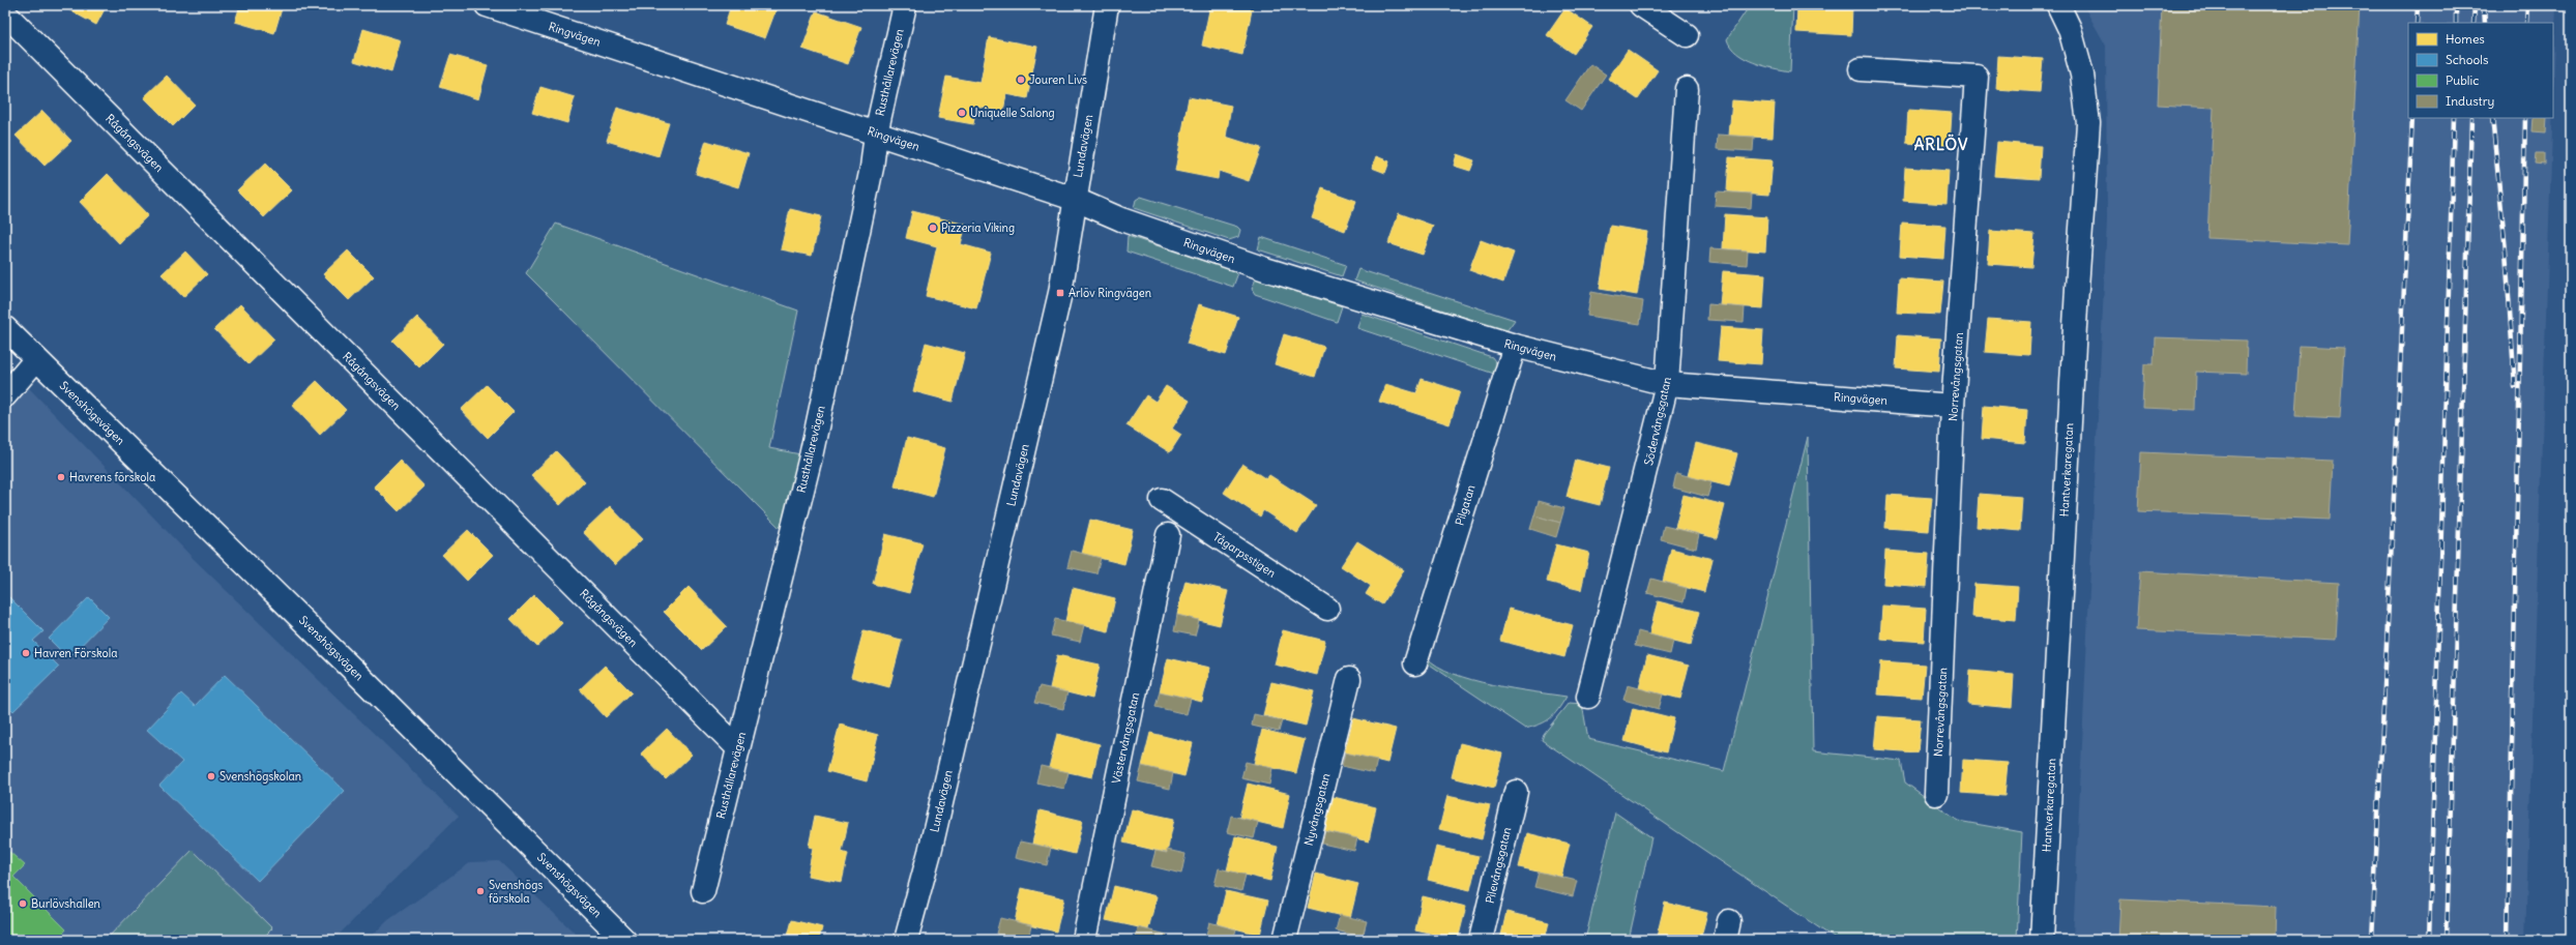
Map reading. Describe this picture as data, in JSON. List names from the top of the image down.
{
  "streets": {
    "street": [
      "Ringvägen",
      "Rusthållarevägen",
      "Rågångsvägen",
      "Lundavägen",
      "Norrevångsgatan",
      "Svenshögsvägen",
      "Södervångsgatan",
      "Hantverkaregatan",
      "Pilgatan",
      "Tågarpsstigen",
      "Västervångsgatan",
      "Nyvångsgatan",
      "Pilevångsgatan"
    ]
  },
  "crossings": [
    ["Ringvägen", "Rusthållarevägen"],
    ["Ringvägen", "Lundavägen"],
    ["Ringvägen", "Norrevångsgatan"],
    ["Ringvägen", "Södervångsgatan"],
    ["Ringvägen", "Pilgatan"],
    ["Rusthållarevägen", "Rågångsvägen"]
  ],
  "districts": ["ARLÖV"],
  "places": {
    "other": [
      "Jouren Livs",
      "Uniquelle Salong",
      "Pizzeria Viking",
      "Havrens förskola",
      "Havren Förskola",
      "Svenshögskolan",
      "Svenshögs förskola",
      "Burlövshallen"
    ],
    "transit": ["Arlöv Ringvägen"]
  },
  "legend": [
    "Homes",
    "Schools",
    "Public",
    "Industry"
  ]
}
